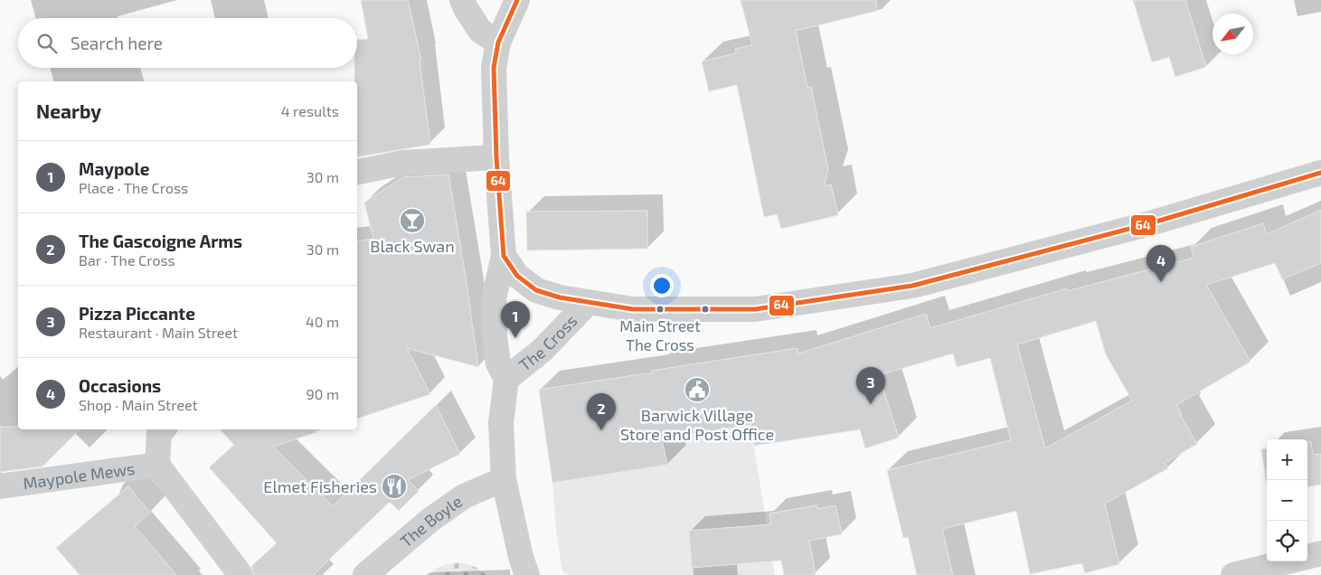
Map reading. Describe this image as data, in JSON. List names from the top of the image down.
{
  "streets": {
    "street": ["The Cross", "Maypole Mews", "The Boyle"]
  },
  "crossings": [
    ["The Cross", "The Boyle"]
  ],
  "places": {
    "bar": ["Black Swan"],
    "other": ["Main Street The Cross"],
    "public building": ["Barwick Village Store and Post Office"],
    "restaurant": ["Elmet Fisheries"]
  },
  "lines": ["transit line 64"],
  "north": "bottom left",
  "page": {
    "search": "Search here",
    "heading": ["Nearby", "4 results"],
    "list": [
      {
        "mark": "1",
        "name": "Maypole",
        "note": "Place · The Cross",
        "value": "30 m"
      },
      {
        "mark": "2",
        "name": "The Gascoigne Arms",
        "note": "Bar · The Cross",
        "value": "30 m"
      },
      {
        "mark": "3",
        "name": "Pizza Piccante",
        "note": "Restaurant · Main Street",
        "value": "40 m"
      },
      {
        "mark": "4",
        "name": "Occasions",
        "note": "Shop · Main Street",
        "value": "90 m"
      }
    ],
    "pins": [
      "4",
      "1",
      "3",
      "2"
    ],
    "map_buttons": ["+", "−"]
  }
}
